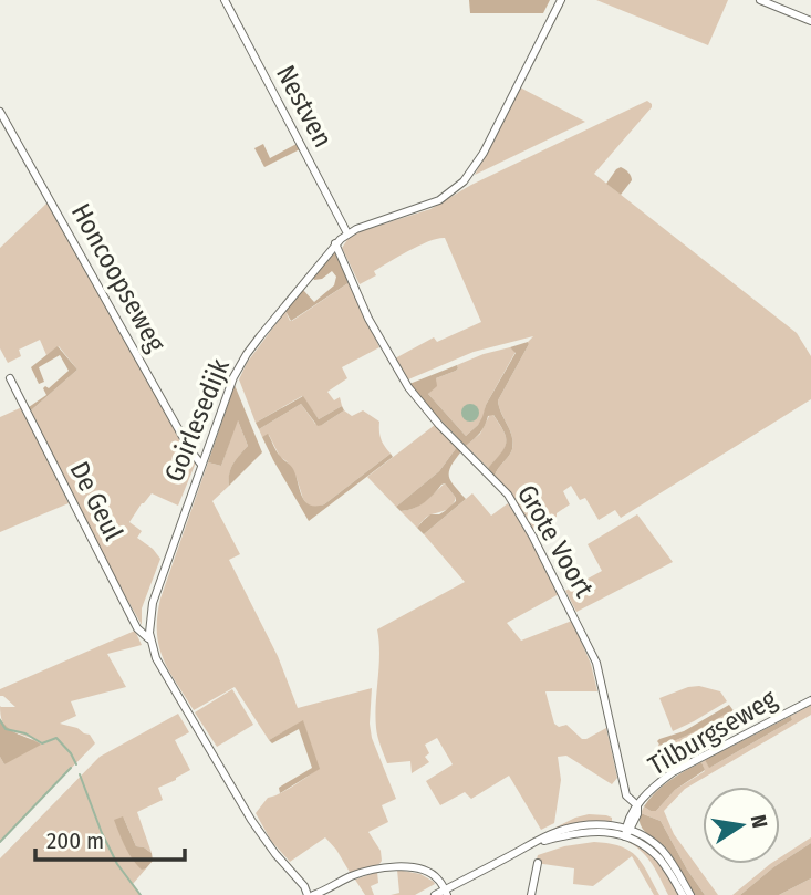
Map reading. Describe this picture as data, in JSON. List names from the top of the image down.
{
  "streets": {
    "street": [
      "Nestven",
      "Honcoopseweg",
      "Goirlesedijk",
      "De Geul",
      "Grote Voort",
      "Tilburgseweg"
    ]
  },
  "crossings": [
    ["Nestven", "Goirlesedijk"],
    ["Honcoopseweg", "Goirlesedijk"],
    ["Goirlesedijk", "De Geul"],
    ["Goirlesedijk", "Grote Voort"],
    ["Grote Voort", "Tilburgseweg"]
  ],
  "scale_bar": "200 m",
  "north": "right"
}
